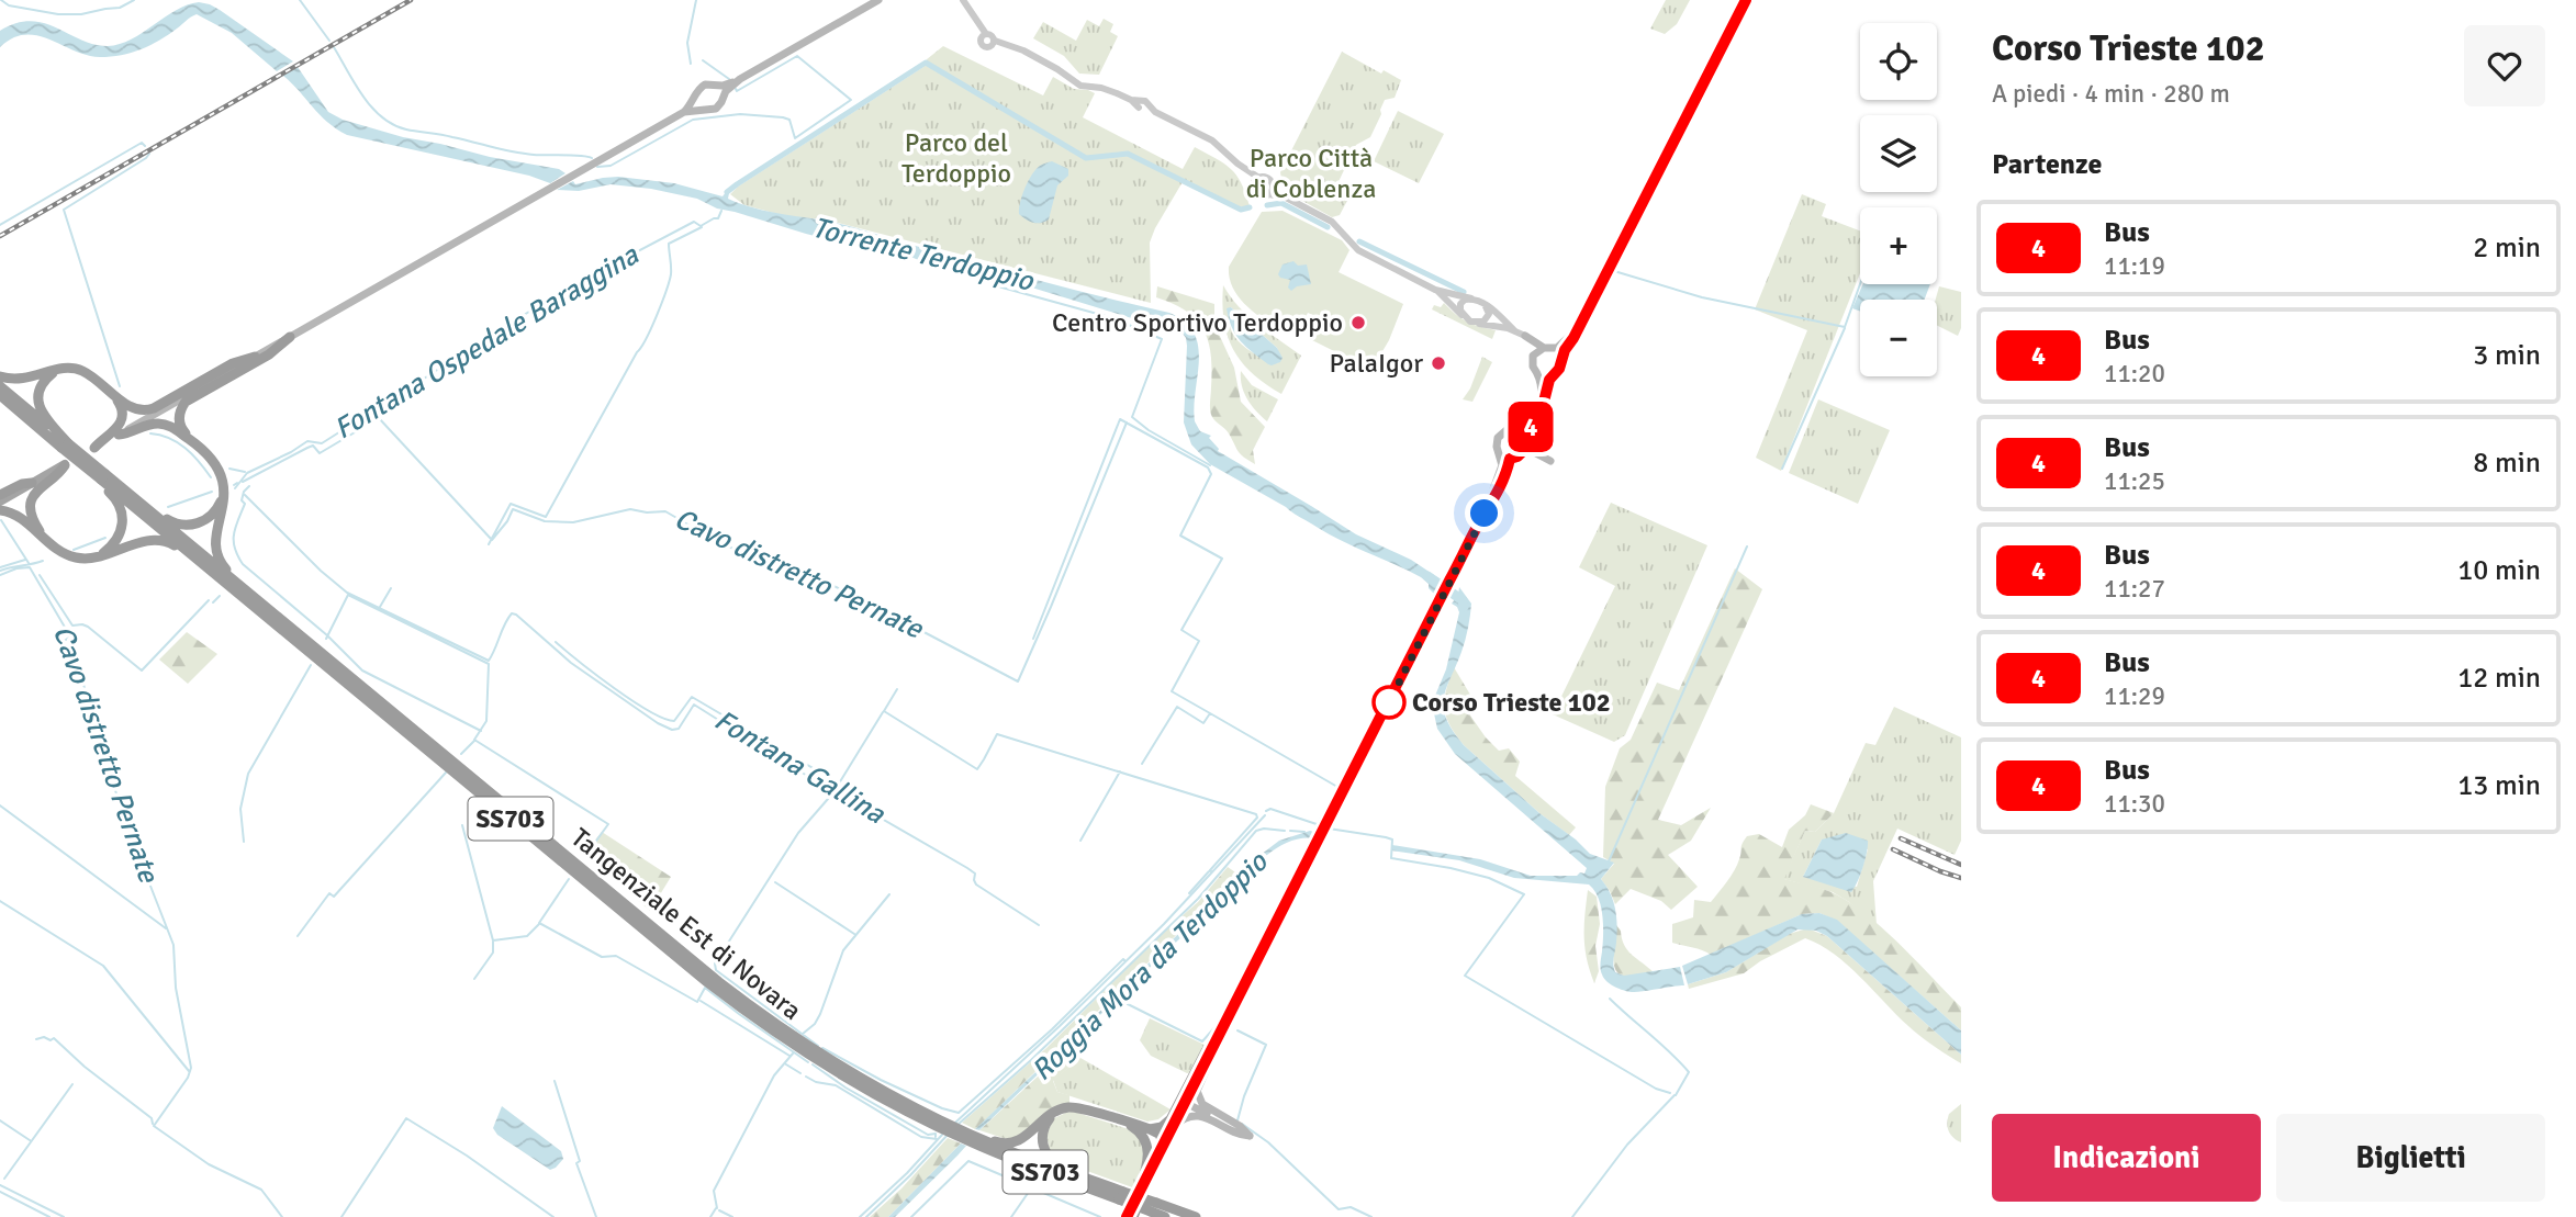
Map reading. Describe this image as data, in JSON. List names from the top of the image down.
{
  "streets": {
    "highway": ["SS703", "Tangenziale Est di Novara"]
  },
  "crossings": [
    ["SS703", "Tangenziale Est di Novara"]
  ],
  "water": [
    "Torrente Terdoppio",
    "Fontana Ospedale Baraggina",
    "Cavo distretto Pernate",
    "Fontana Gallina",
    "Roggia Mora da Terdoppio"
  ],
  "parks": ["Parco del Terdoppio", "Parco Città di Coblenza"],
  "places": ["Centro Sportivo Terdoppio", "PalaIgor", "Corso Trieste 102"],
  "lines": ["bus line 4"],
  "page": {
    "on_map": "4",
    "heading": [
      ["Corso Trieste 102", "A piedi · 4 min · 280 m"],
      "Partenze"
    ],
    "map_buttons": ["+", "−"],
    "list": [
      {
        "mark": "4",
        "name": "Bus",
        "note": "11:19",
        "value": "2 min"
      },
      {
        "mark": "4",
        "name": "Bus",
        "note": "11:20",
        "value": "3 min"
      },
      {
        "mark": "4",
        "name": "Bus",
        "note": "11:25",
        "value": "8 min"
      },
      {
        "mark": "4",
        "name": "Bus",
        "note": "11:27",
        "value": "10 min"
      },
      {
        "mark": "4",
        "name": "Bus",
        "note": "11:29",
        "value": "12 min"
      },
      {
        "mark": "4",
        "name": "Bus",
        "note": "11:30",
        "value": "13 min"
      }
    ],
    "buttons": ["Indicazioni", "Biglietti"]
  }
}
